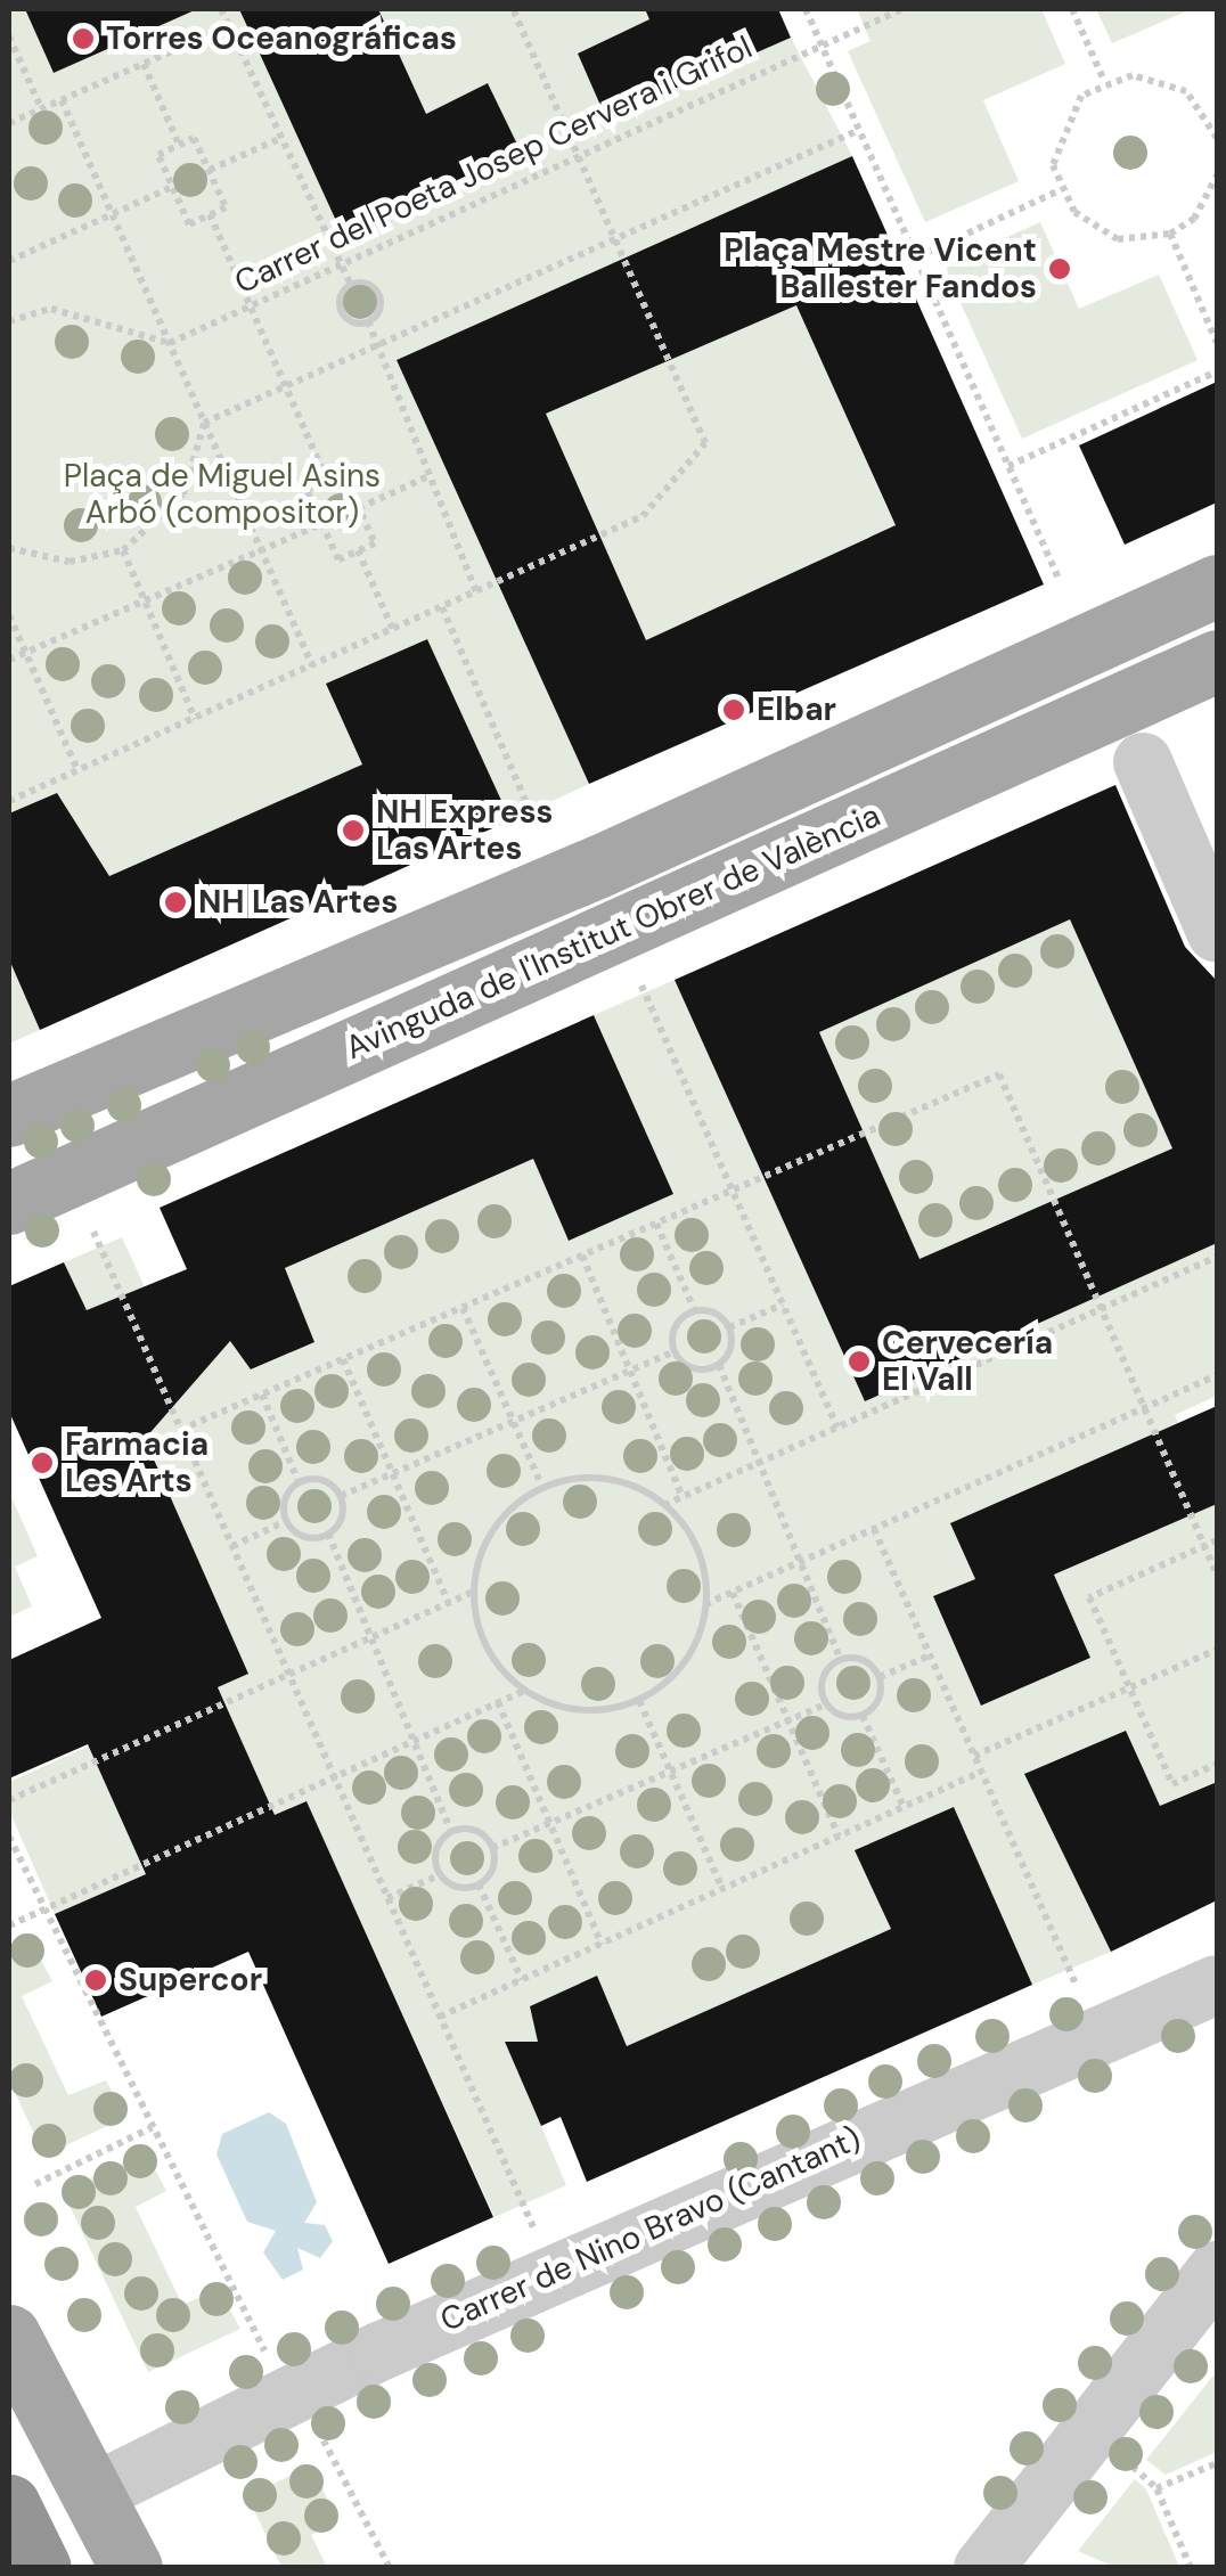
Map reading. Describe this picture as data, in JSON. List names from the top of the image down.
{
  "streets": {
    "main road": ["Avinguda de l'Institut Obrer de València"],
    "street": ["Carrer de Nino Bravo (Cantant)"],
    "path": ["Carrer del Poeta Josep Cervera i Grifol"]
  },
  "parks": ["Plaça de Miguel Asins Arbó (compositor)"],
  "places": [
    "Torres Oceanográficas",
    "Plaça Mestre Vicent Ballester Fandos",
    "Elbar",
    "NH Express Las Artes",
    "NH Las Artes",
    "Cervecería El Vall",
    "Farmacia Les Arts",
    "Supercor"
  ]
}
